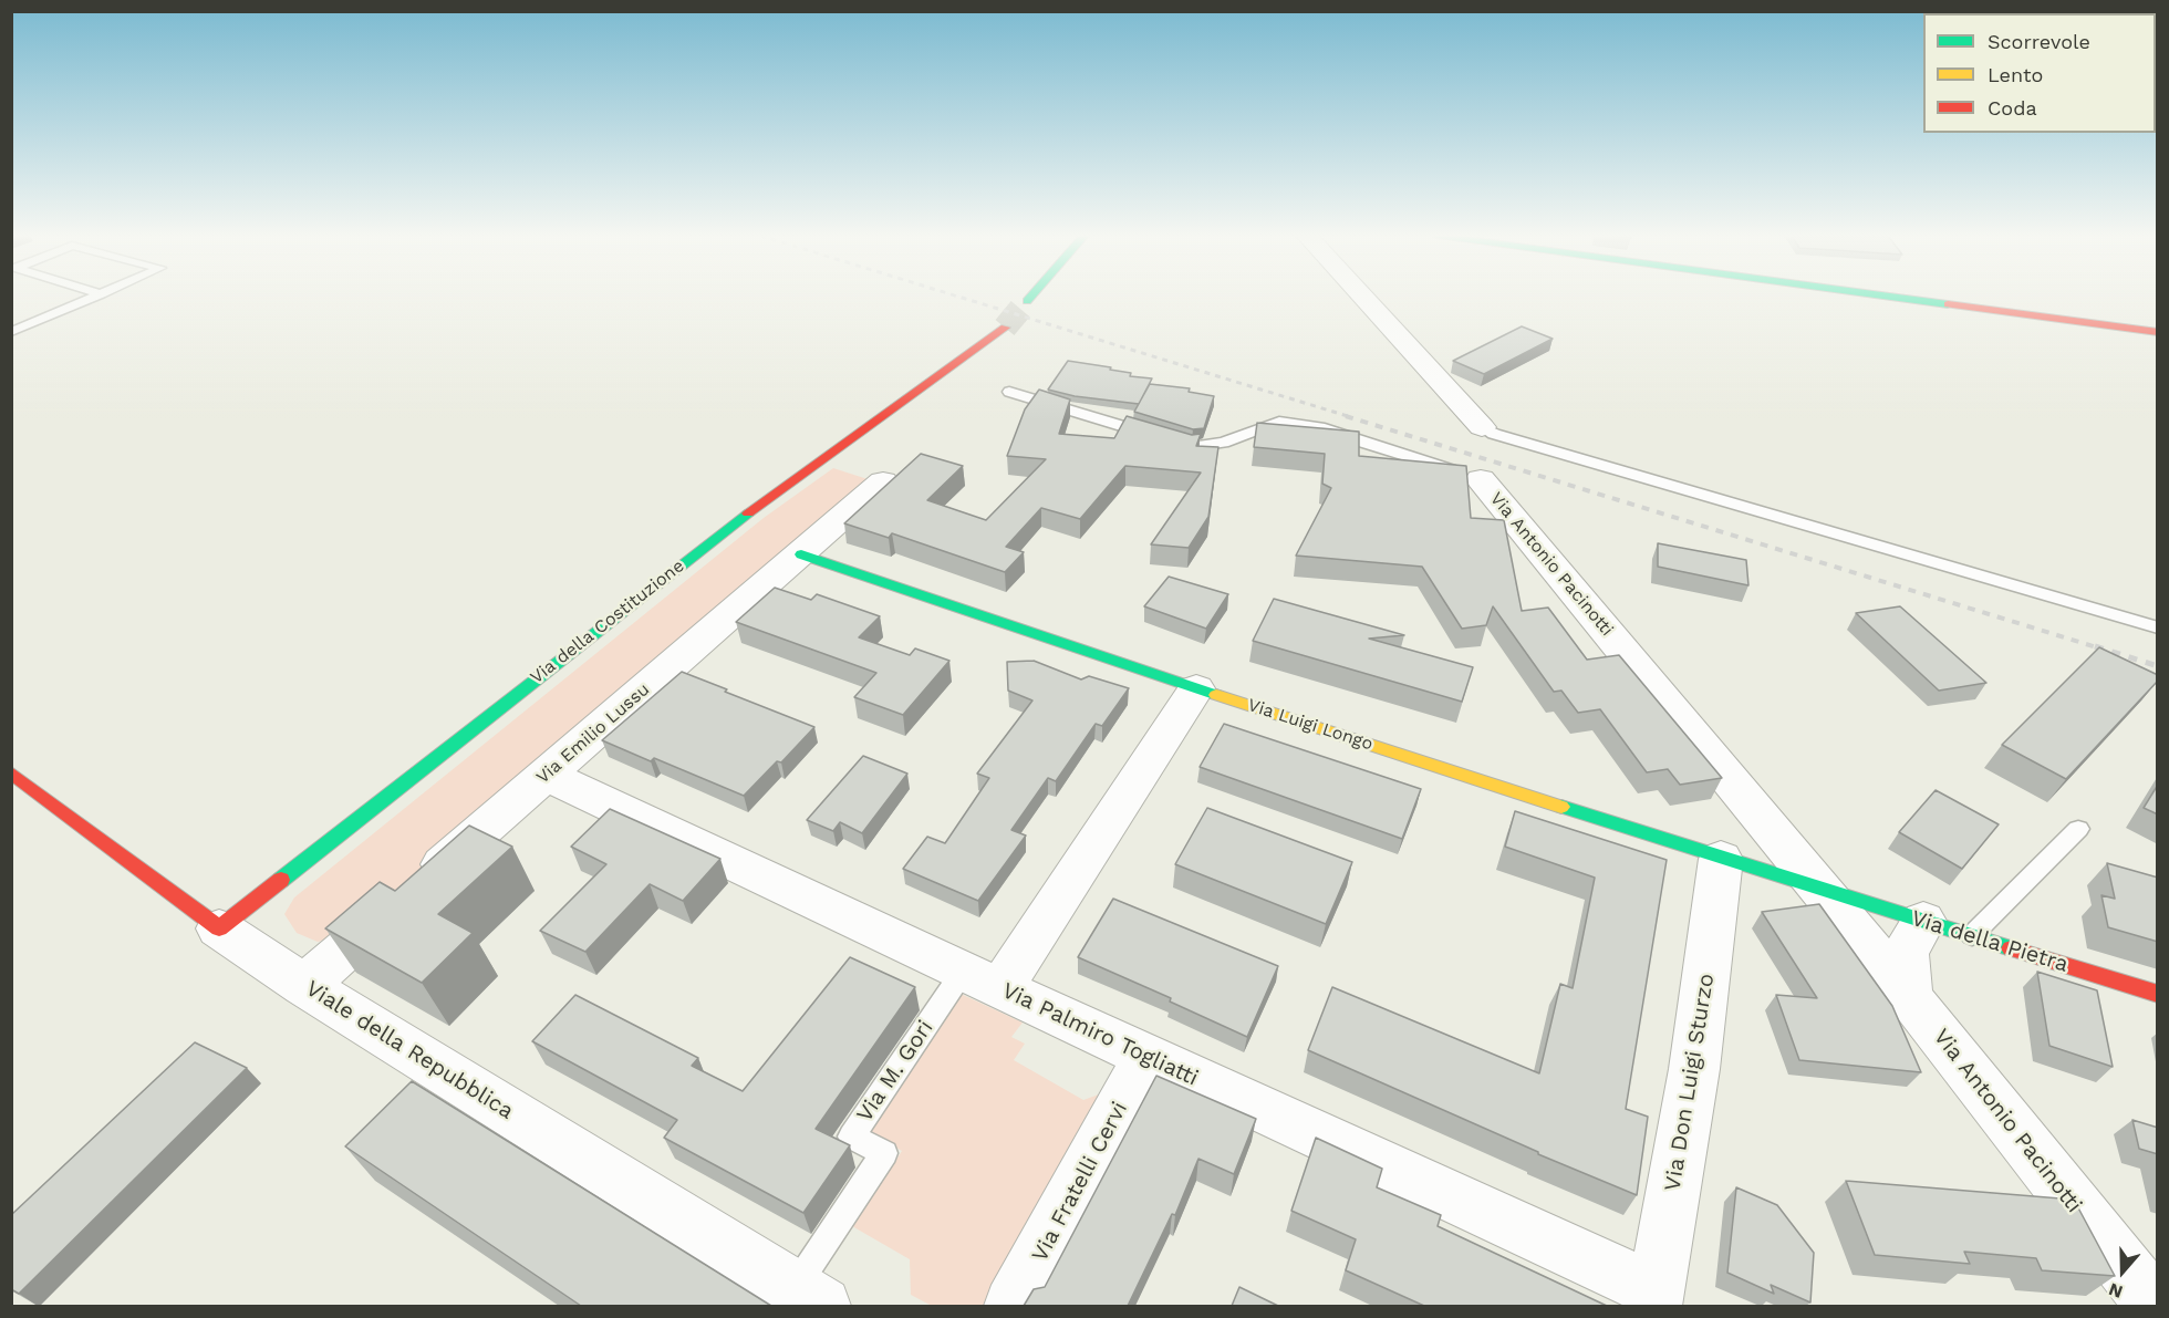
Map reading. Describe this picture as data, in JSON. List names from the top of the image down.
{
  "streets": {
    "street": [
      "Via Antonio Pacinotti",
      "Via della Costituzione",
      "Via Luigi Longo",
      "Via Emilio Lussu",
      "Via della Pietra",
      "Via Palmiro Togliatti",
      "Viale della Repubblica",
      "Via M. Gori",
      "Via Don Luigi Sturzo",
      "Via Fratelli Cervi"
    ]
  },
  "crossings": [
    ["Via Antonio Pacinotti", "Via Luigi Longo"],
    ["Via Antonio Pacinotti", "Via della Pietra"],
    ["Via della Costituzione", "Viale della Repubblica"],
    ["Via Luigi Longo", "Via Emilio Lussu"],
    ["Via Luigi Longo", "Via della Pietra"],
    ["Via Luigi Longo", "Via M. Gori"],
    ["Via Luigi Longo", "Via Don Luigi Sturzo"],
    ["Via Emilio Lussu", "Via Palmiro Togliatti"],
    ["Via Emilio Lussu", "Viale della Repubblica"],
    ["Via Palmiro Togliatti", "Via M. Gori"],
    ["Via Palmiro Togliatti", "Via Don Luigi Sturzo"],
    ["Via Palmiro Togliatti", "Via Fratelli Cervi"],
    ["Viale della Repubblica", "Via M. Gori"]
  ],
  "legend": ["Scorrevole", "Lento", "Coda"],
  "north": "bottom"
}
